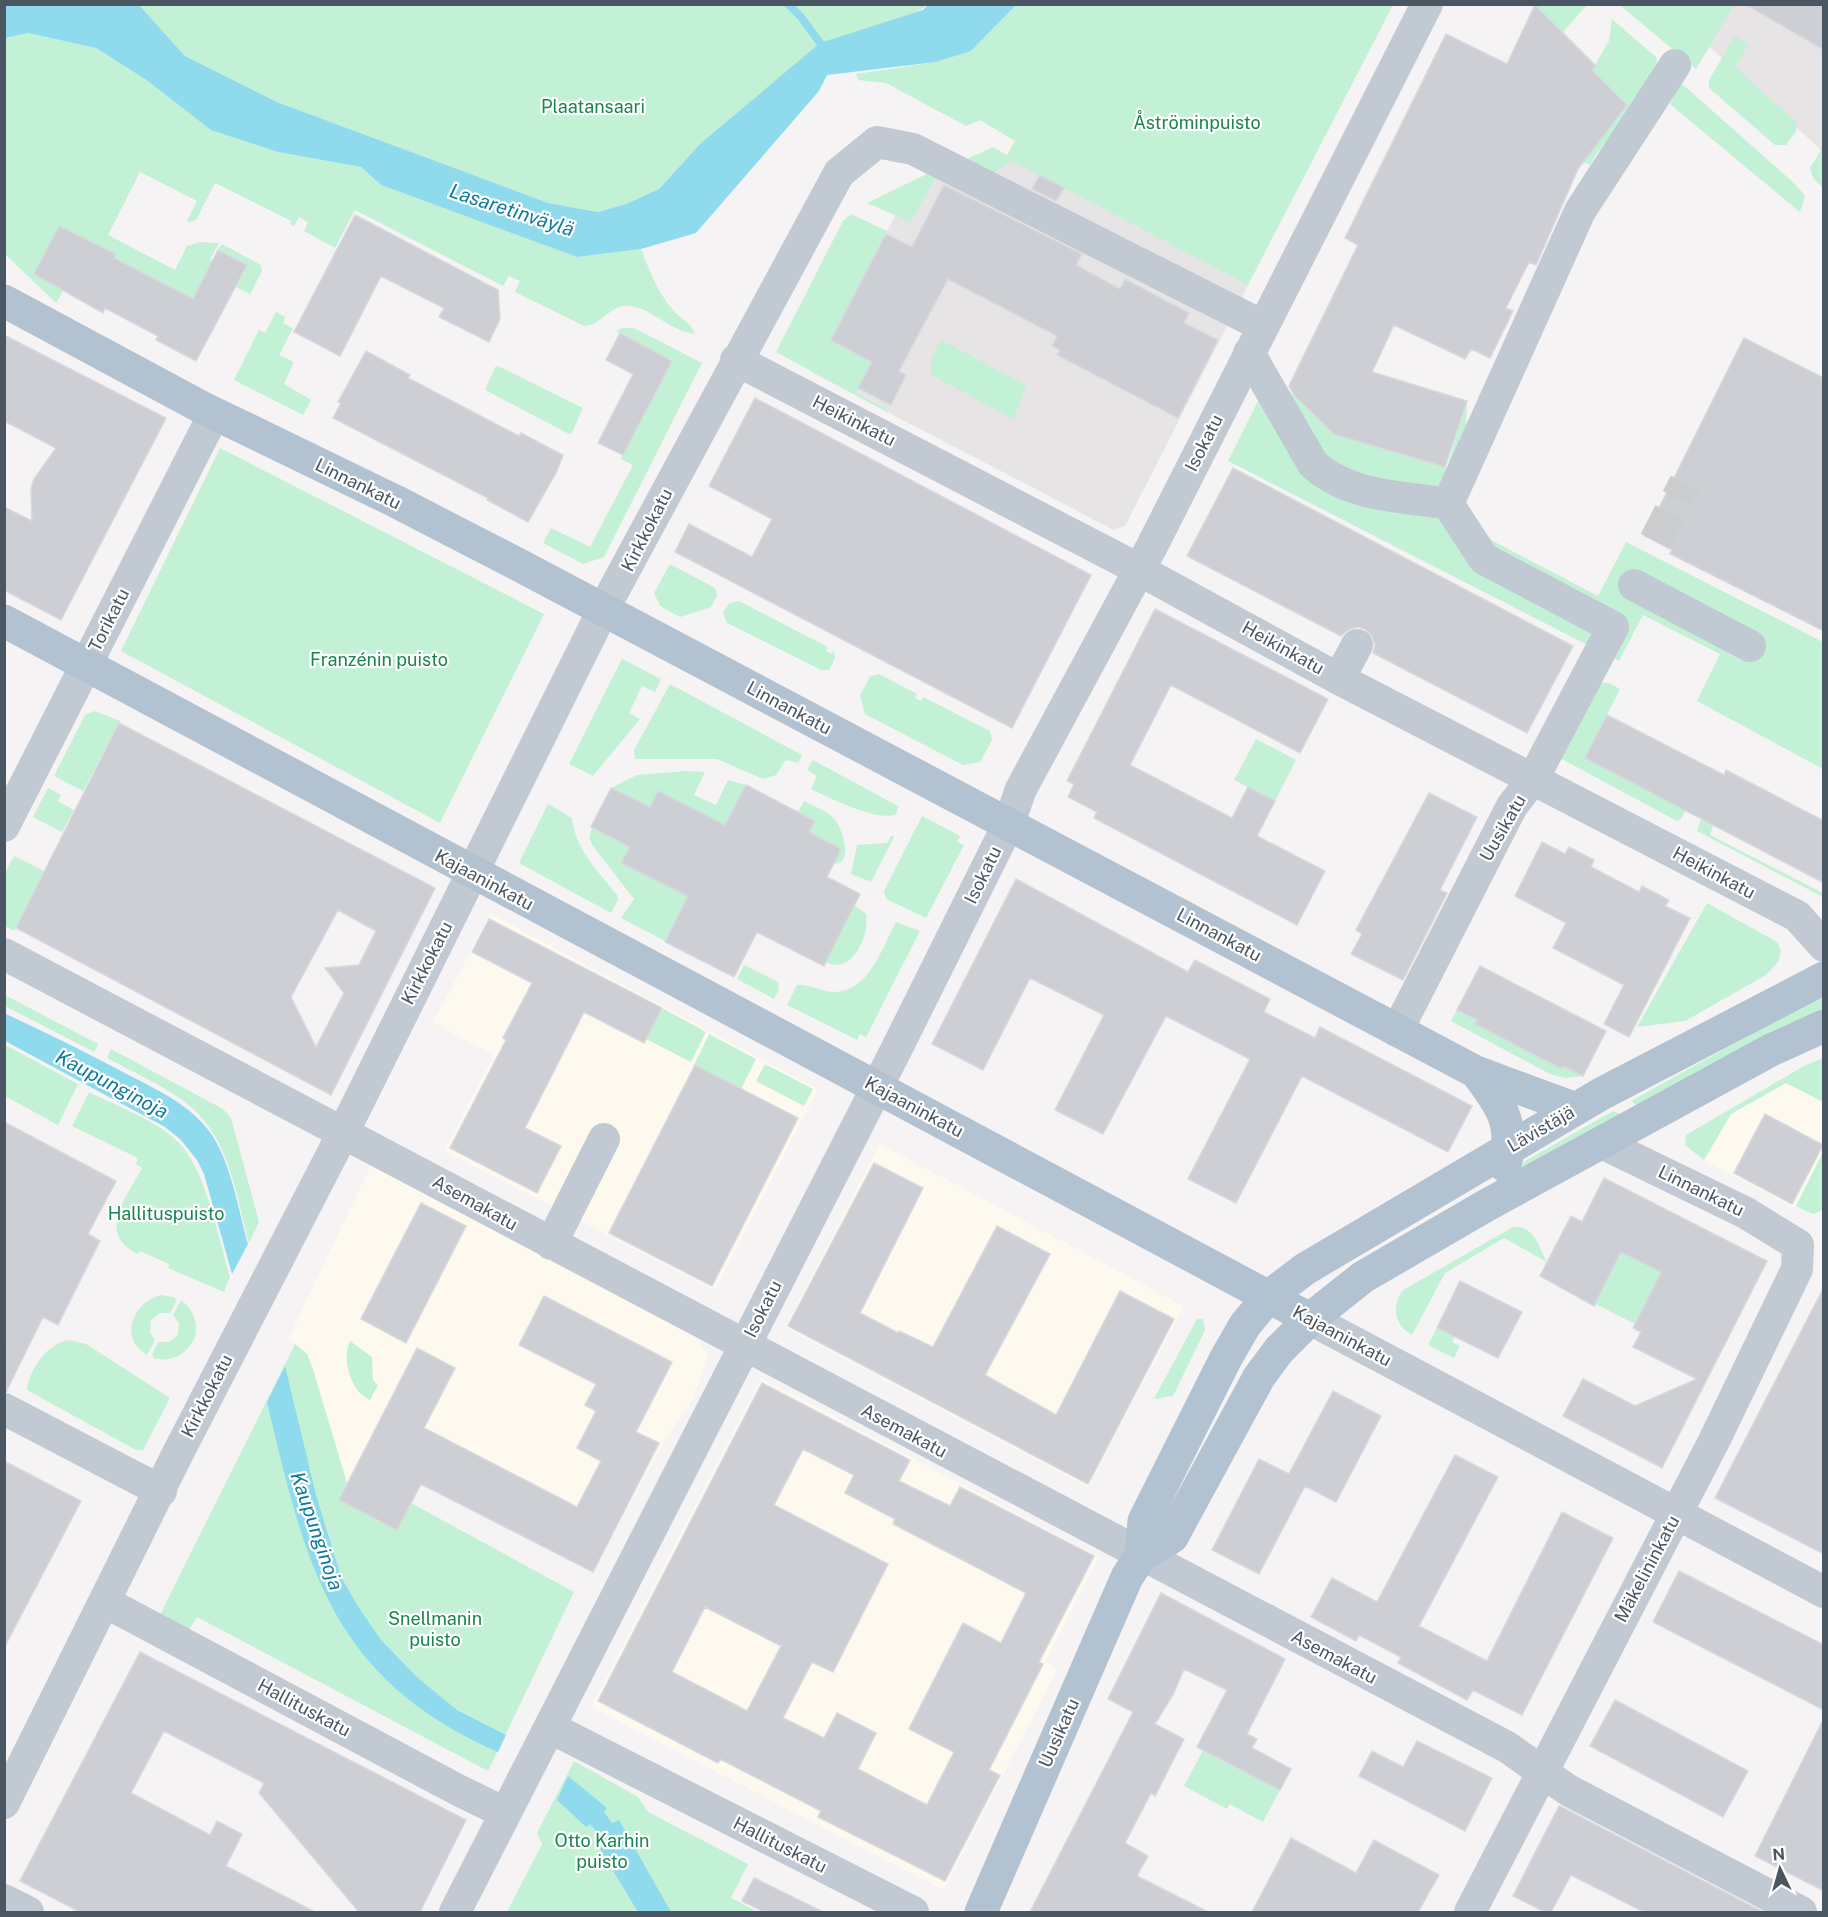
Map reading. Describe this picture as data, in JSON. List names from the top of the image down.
{
  "streets": {
    "main road": [
      "Linnankatu",
      "Uusikatu",
      "Kajaaninkatu",
      "Lävistäjä"
    ],
    "street": [
      "Heikinkatu",
      "Isokatu",
      "Kirkkokatu",
      "Torikatu",
      "Asemakatu",
      "Mäkelininkatu",
      "Hallituskatu"
    ]
  },
  "crossings": [
    ["Heikinkatu", "Isokatu"],
    ["Heikinkatu", "Kirkkokatu"],
    ["Heikinkatu", "Uusikatu"],
    ["Isokatu", "Linnankatu"],
    ["Isokatu", "Kirkkokatu"],
    ["Isokatu", "Kajaaninkatu"],
    ["Isokatu", "Asemakatu"],
    ["Isokatu", "Hallituskatu"],
    ["Linnankatu", "Kirkkokatu"],
    ["Linnankatu", "Torikatu"],
    ["Linnankatu", "Uusikatu"],
    ["Linnankatu", "Lävistäjä"],
    ["Linnankatu", "Mäkelininkatu"],
    ["Kirkkokatu", "Kajaaninkatu"],
    ["Kirkkokatu", "Asemakatu"],
    ["Kirkkokatu", "Hallituskatu"],
    ["Torikatu", "Kajaaninkatu"],
    ["Uusikatu", "Kajaaninkatu"],
    ["Uusikatu", "Lävistäjä"],
    ["Uusikatu", "Asemakatu"],
    ["Kajaaninkatu", "Lävistäjä"],
    ["Kajaaninkatu", "Mäkelininkatu"],
    ["Asemakatu", "Mäkelininkatu"]
  ],
  "water": ["Lasaretinväylä", "Kaupunginoja"],
  "parks": [
    "Plaatansaari",
    "Åströminpuisto",
    "Franzénin puisto",
    "Hallituspuisto",
    "Snellmanin puisto",
    "Otto Karhin puisto"
  ],
  "north": "top"
}
